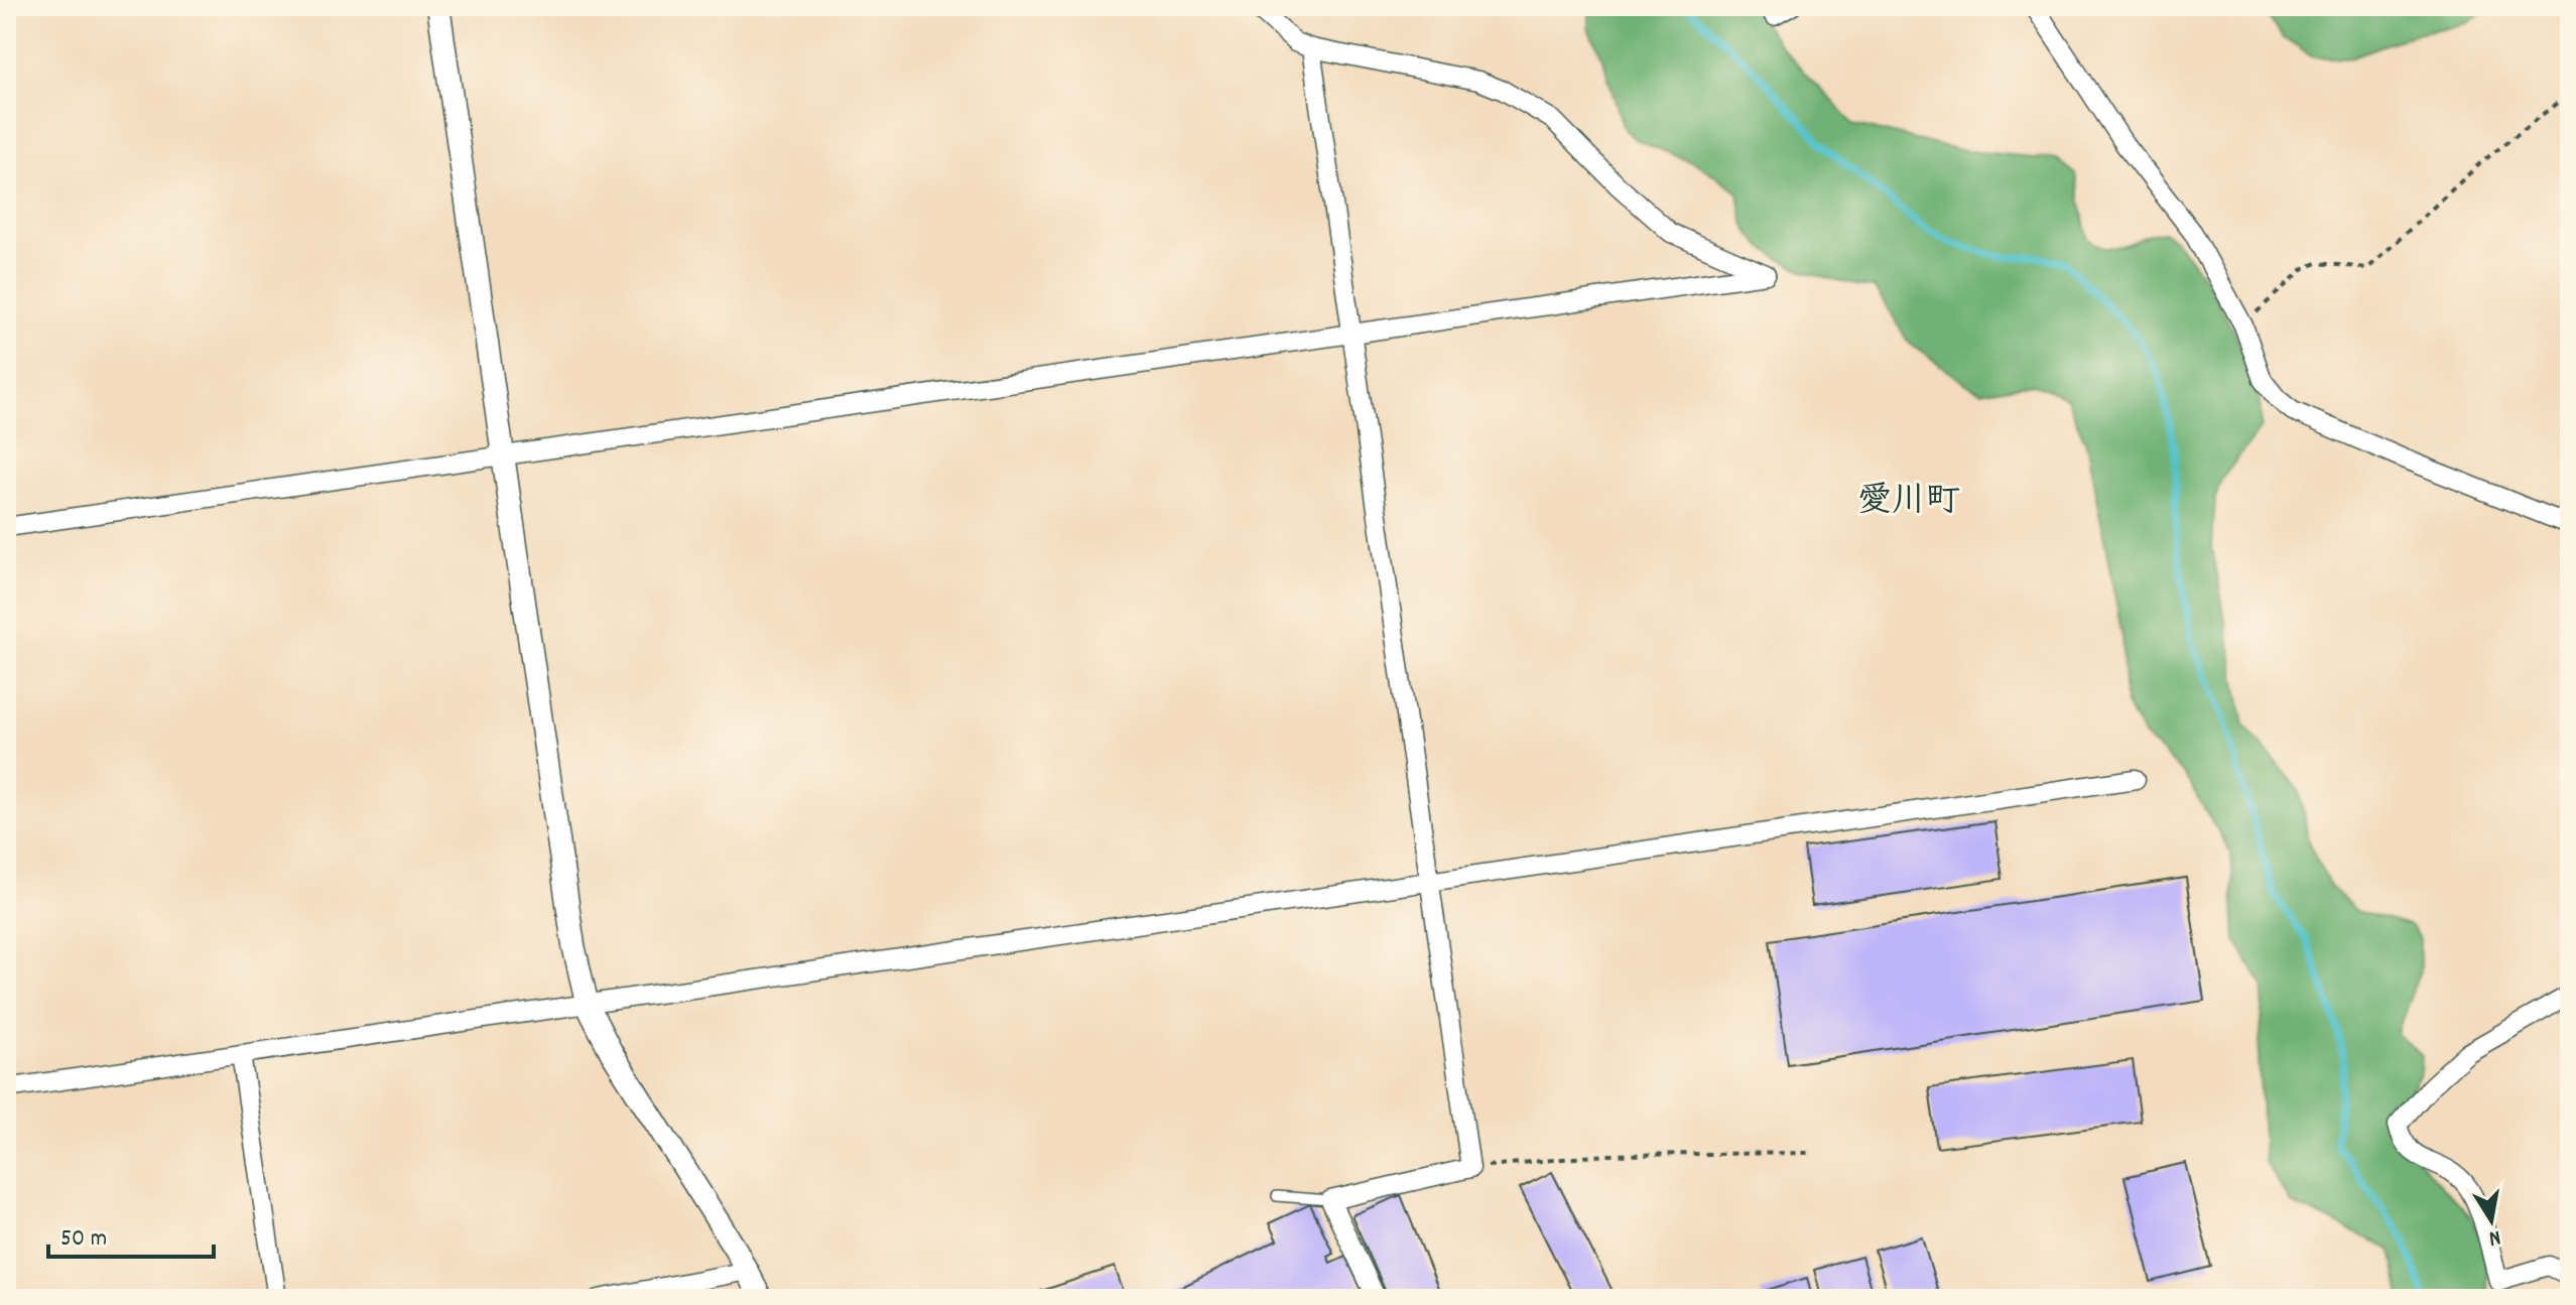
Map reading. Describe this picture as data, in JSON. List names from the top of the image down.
{
  "districts": ["愛川町"],
  "scale_bar": "50 m",
  "north": "bottom"
}
